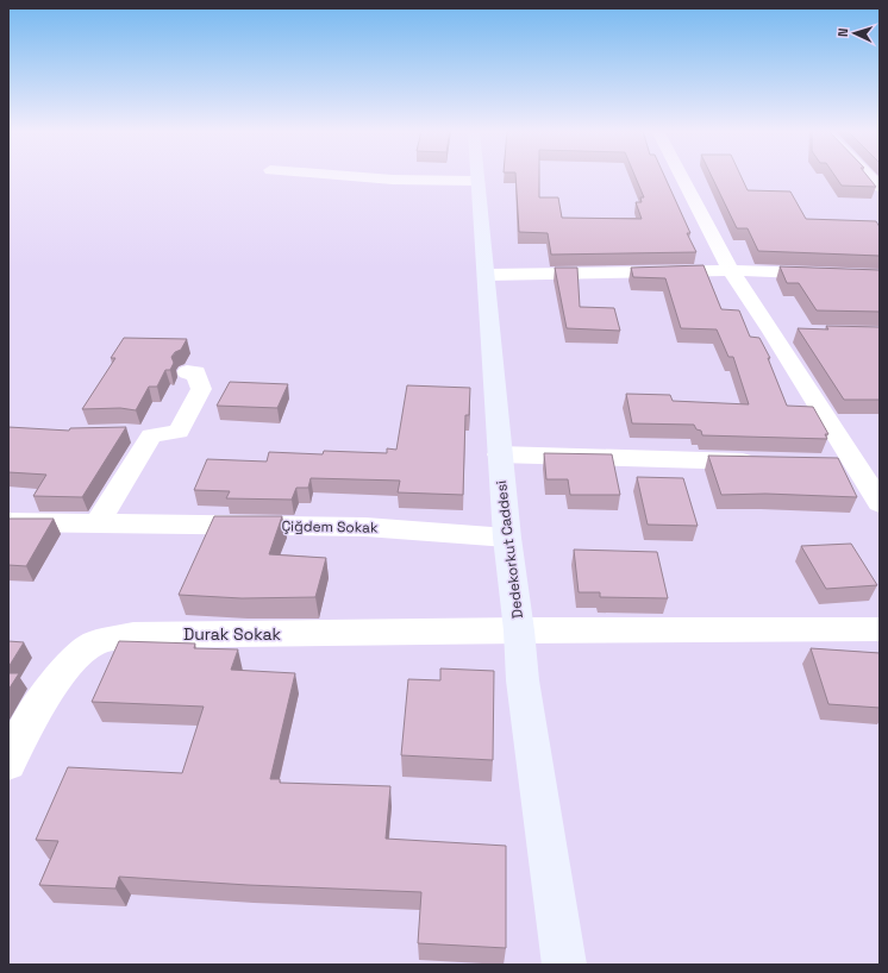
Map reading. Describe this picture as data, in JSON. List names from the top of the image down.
{
  "streets": {
    "street": ["Çiğdem Sokak", "Dedekorkut Caddesi", "Durak Sokak"]
  },
  "crossings": [
    ["Çiğdem Sokak", "Dedekorkut Caddesi"],
    ["Dedekorkut Caddesi", "Durak Sokak"]
  ],
  "north": "left"
}
